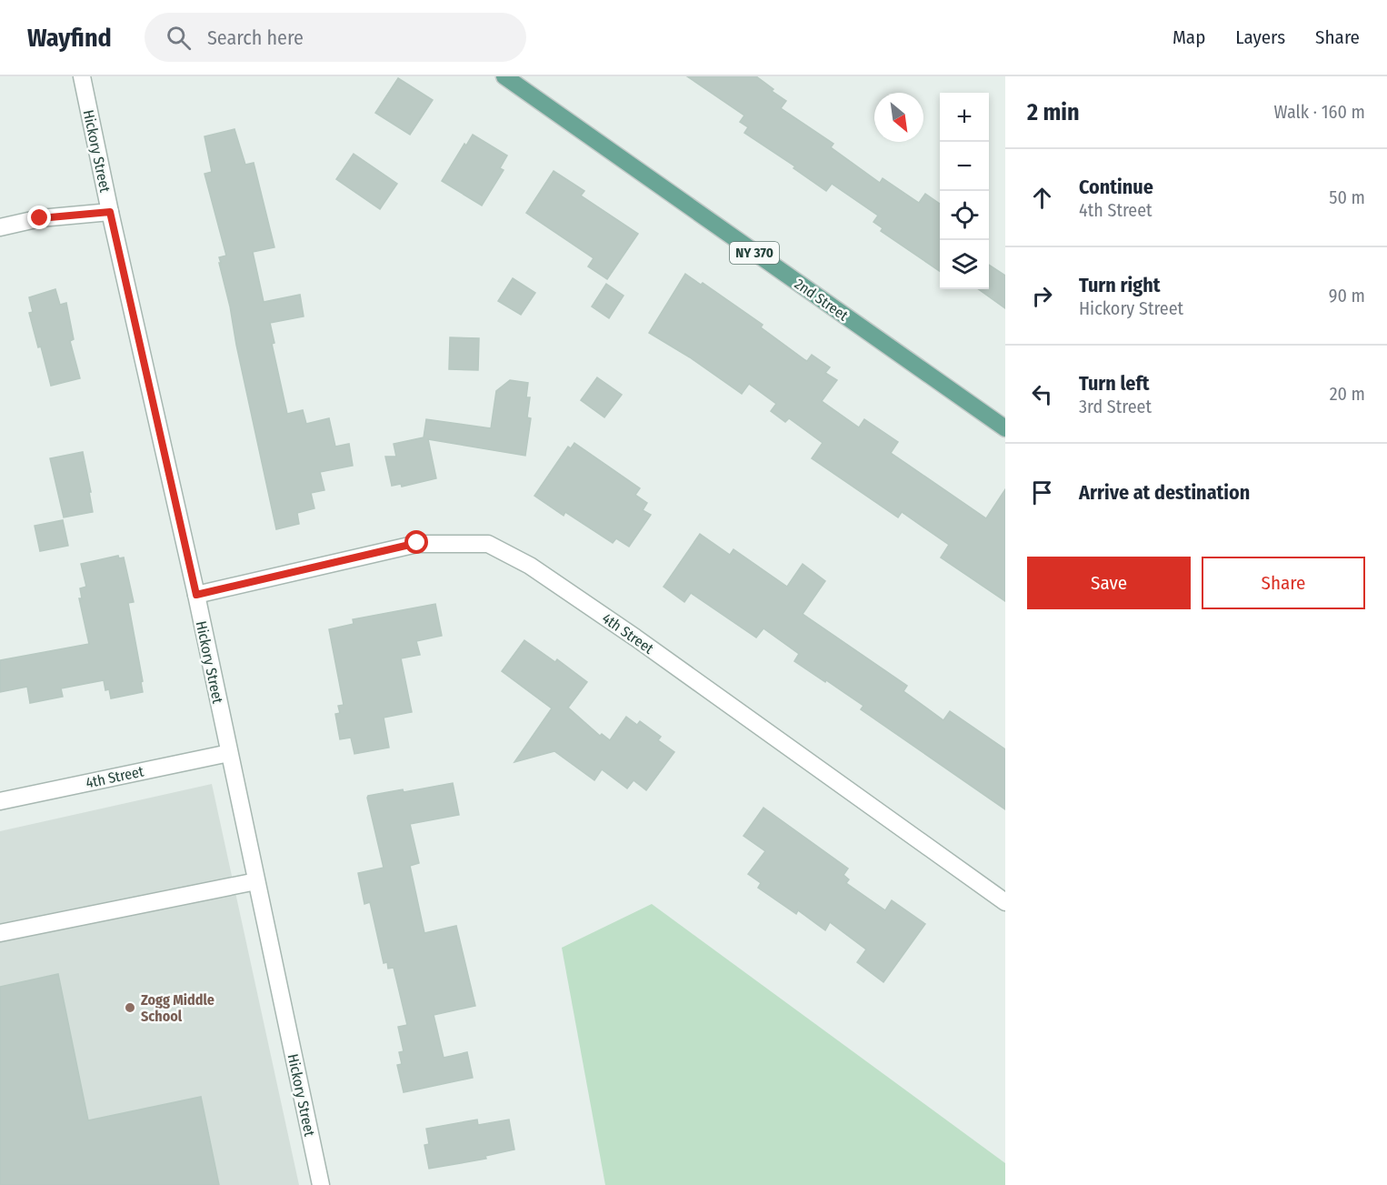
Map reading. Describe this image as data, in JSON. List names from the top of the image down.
{
  "streets": {
    "main road": ["NY 370", "2nd Street"],
    "street": ["Hickory Street", "4th Street"]
  },
  "crossings": [
    ["Hickory Street", "4th Street"]
  ],
  "places": ["Zogg Middle School"],
  "north": "bottom right",
  "page": {
    "header": "Wayfind",
    "search": "Search here",
    "nav": ["Map", "Layers", "Share"],
    "heading": ["2 min", "Walk · 160 m"],
    "map_buttons": ["+", "−"],
    "list": [
      ["Continue", "4th Street", "50 m"],
      ["Turn right", "Hickory Street", "90 m"],
      ["Turn left", "3rd Street", "20 m"],
      "Arrive at destination"
    ],
    "buttons": ["Save", "Share"]
  }
}
